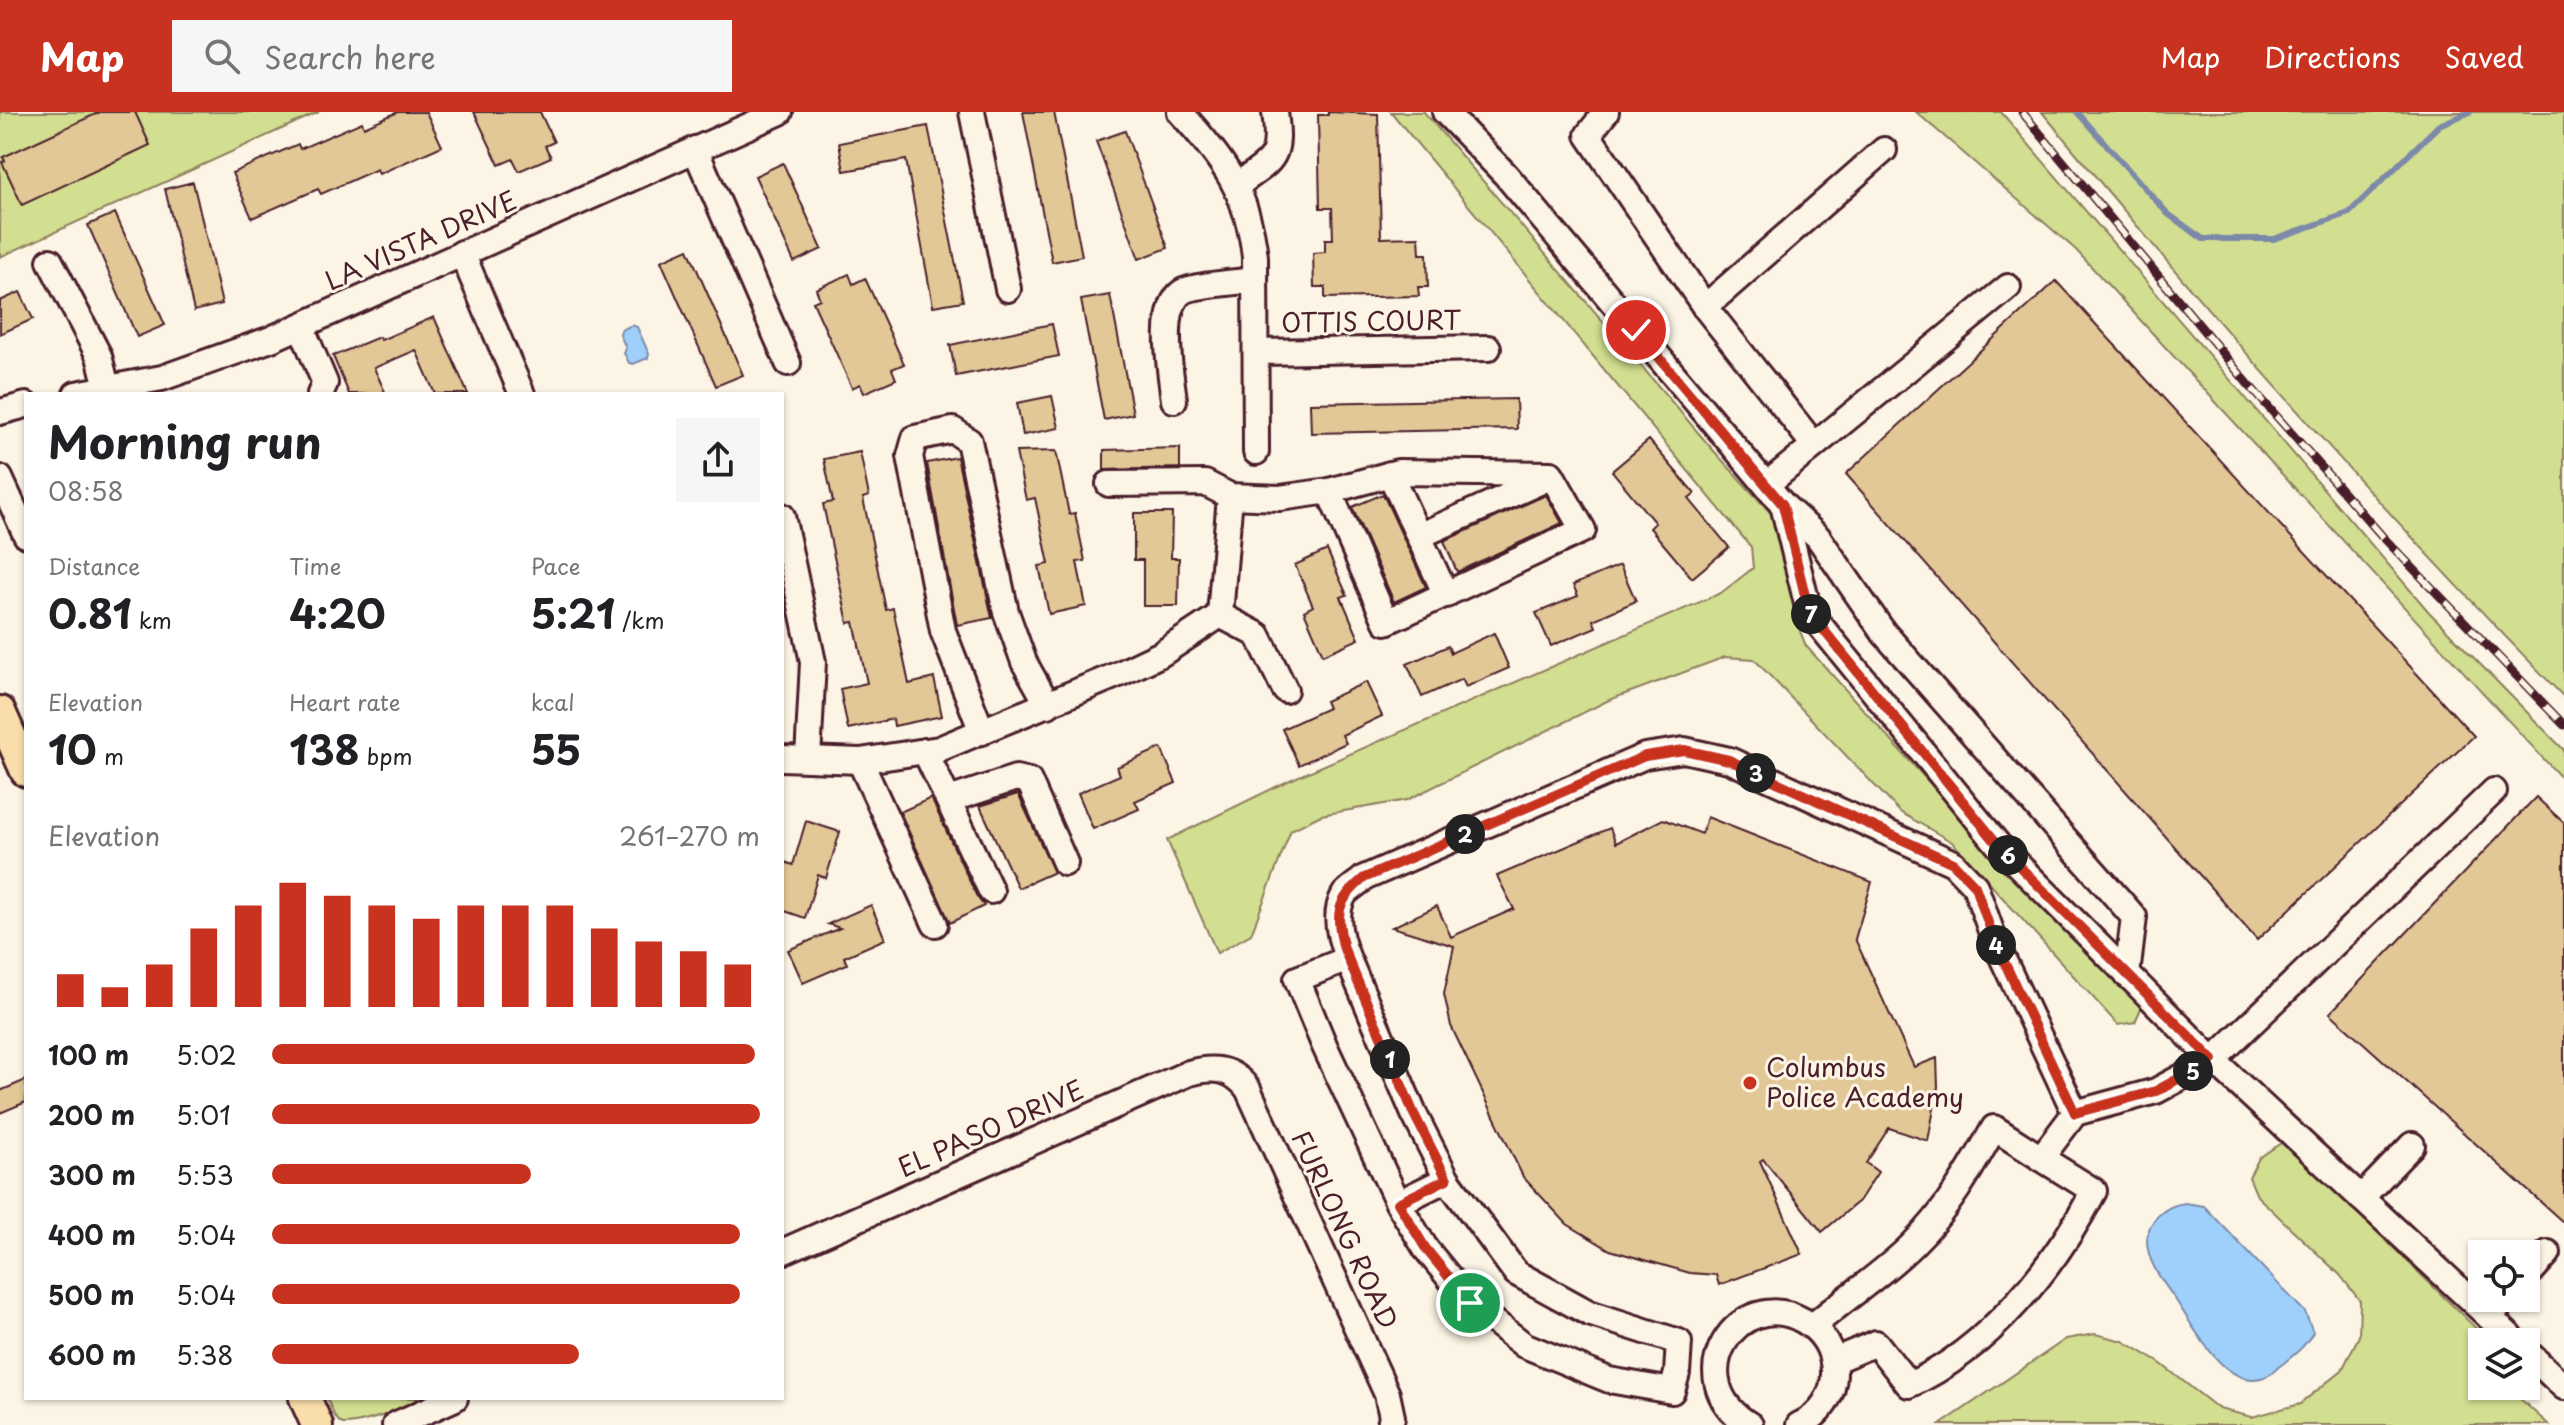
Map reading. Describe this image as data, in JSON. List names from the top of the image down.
{
  "streets": {
    "street": [
      "LA VISTA DRIVE",
      "OTTIS COURT",
      "EL PASO DRIVE",
      "FURLONG ROAD"
    ]
  },
  "crossings": [
    ["EL PASO DRIVE", "FURLONG ROAD"]
  ],
  "places": ["Columbus Police Academy"],
  "page": {
    "header": "Map",
    "search": "Search here",
    "nav": ["Map", "Directions", "Saved"],
    "heading": ["Morning run", "08:58"],
    "stats": [
      ["Distance", "0.81 km"],
      ["Time", "4:20"],
      ["Pace", "5:21 /km"],
      ["Elevation", "10 m"],
      ["Heart rate", "138 bpm"],
      ["kcal", "55"]
    ],
    "pins": [
      "7",
      "3",
      "2",
      "6",
      "4",
      "1",
      "5"
    ],
    "chart": ["Elevation", "261–270 m"],
    "list": [
      {
        "name": "100 m",
        "note": "5:02"
      },
      {
        "name": "200 m",
        "note": "5:01"
      },
      {
        "name": "300 m",
        "note": "5:53"
      },
      {
        "name": "400 m",
        "note": "5:04"
      },
      {
        "name": "500 m",
        "note": "5:04"
      },
      {
        "name": "600 m",
        "note": "5:38"
      }
    ]
  }
}
